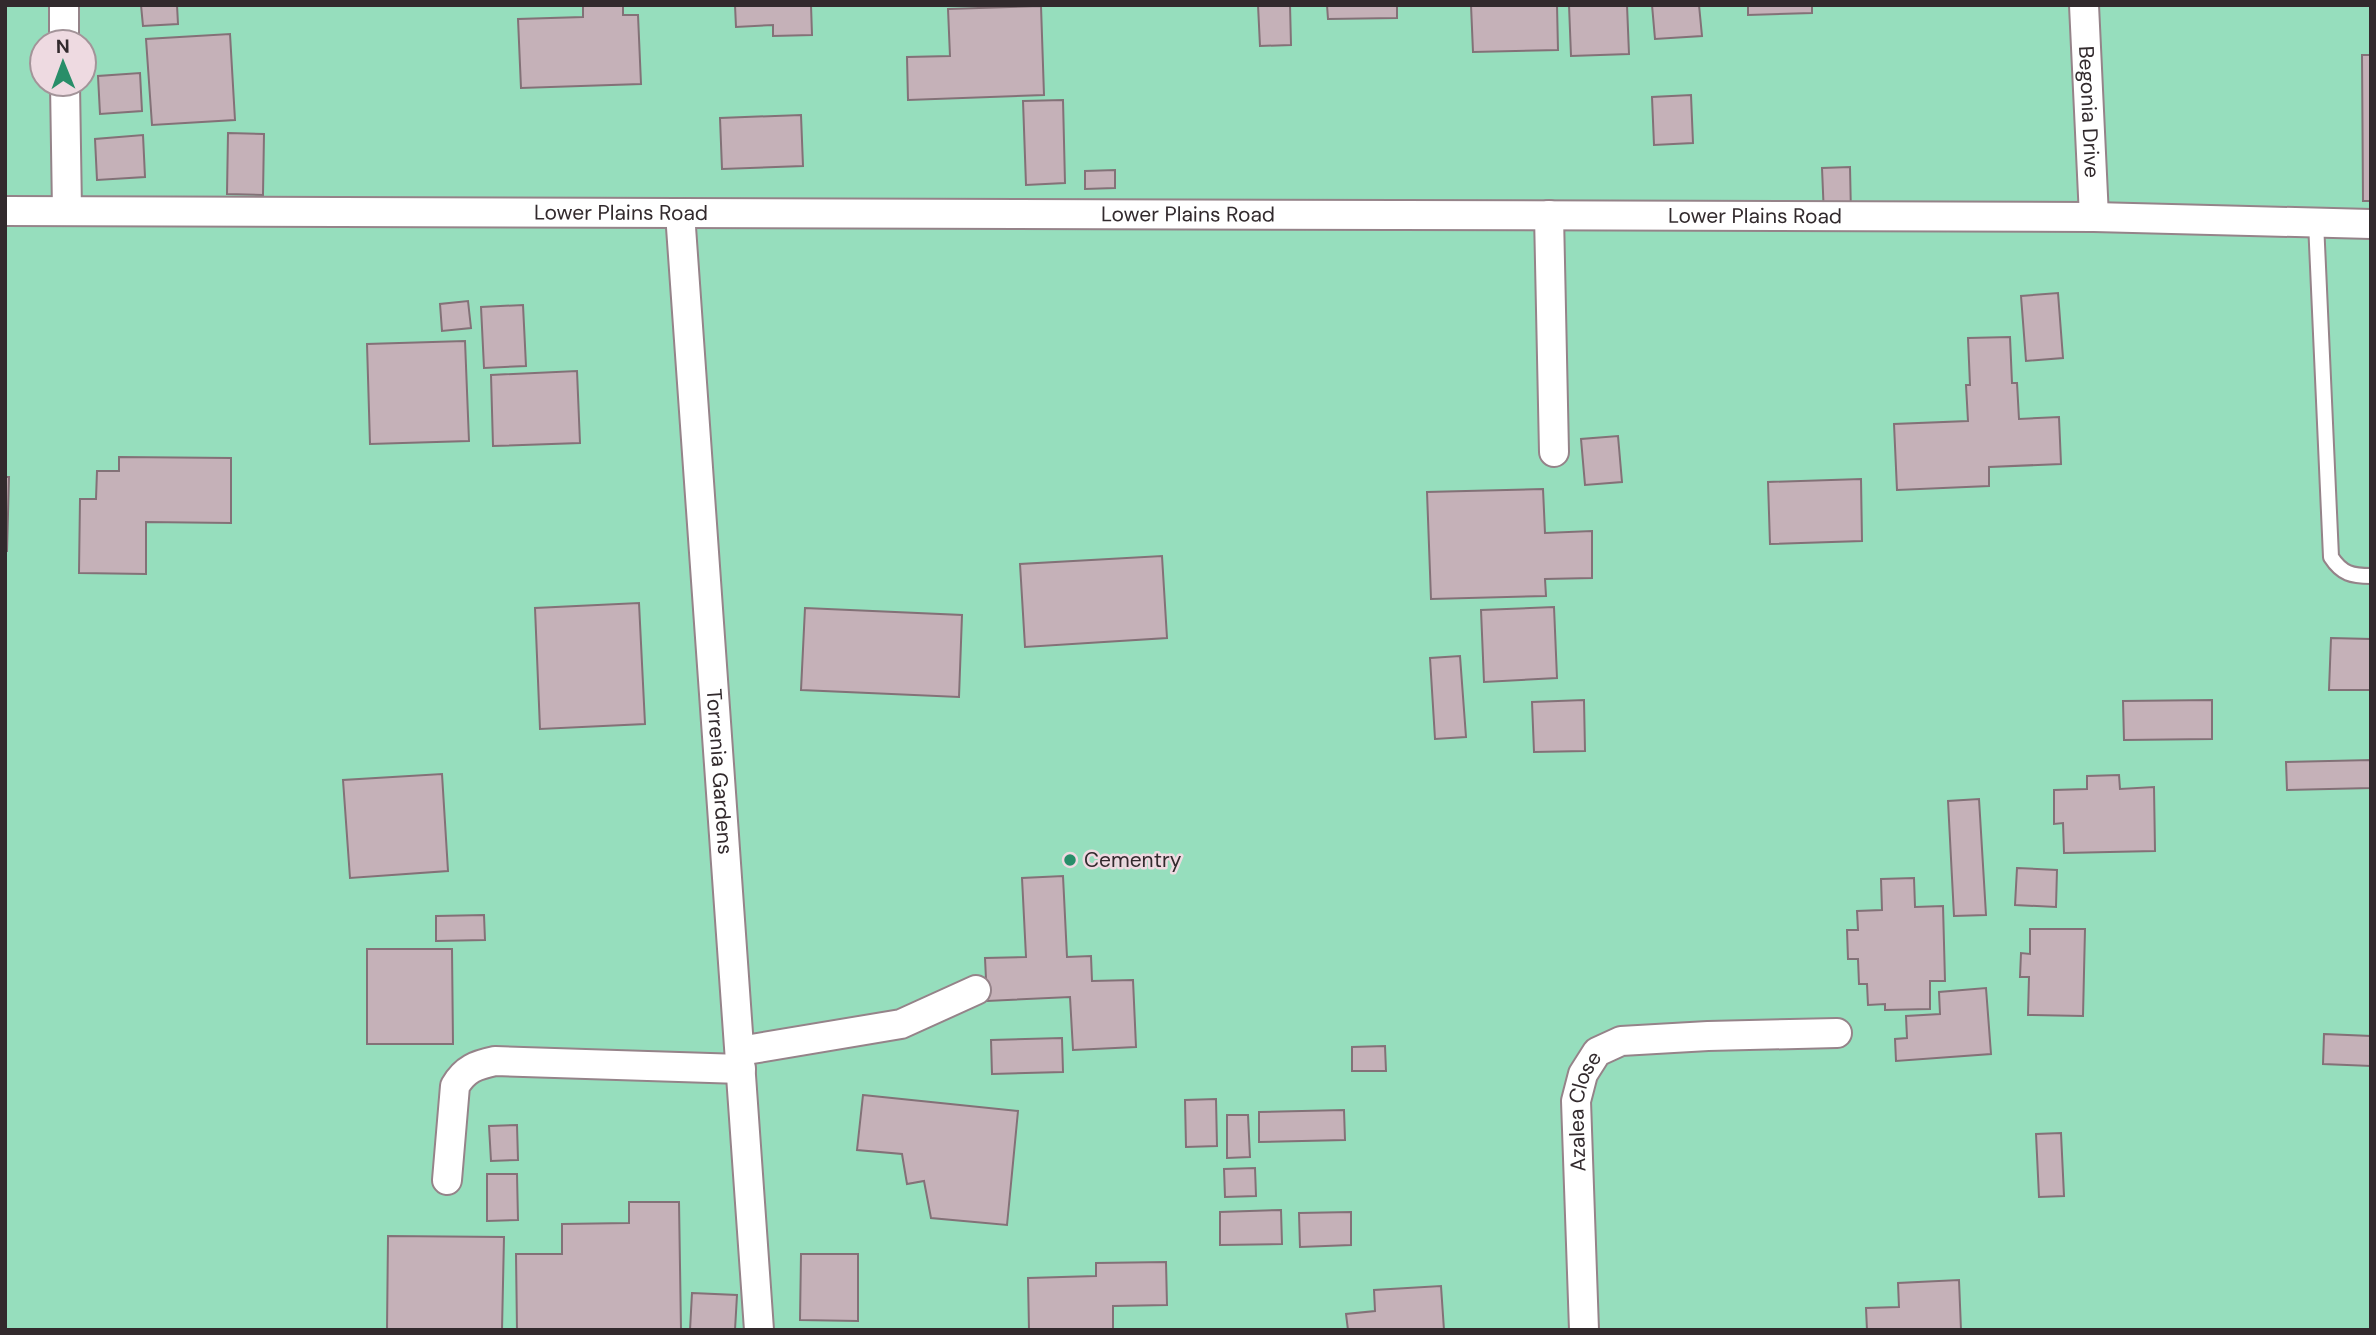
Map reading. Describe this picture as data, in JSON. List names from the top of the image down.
{
  "streets": {
    "street": [
      "Begonia Drive",
      "Lower Plains Road",
      "Torrenia Gardens",
      "Azalea Close"
    ]
  },
  "crossings": [
    ["Begonia Drive", "Lower Plains Road"],
    ["Lower Plains Road", "Torrenia Gardens"]
  ],
  "places": ["Cementry"],
  "north": "top"
}
